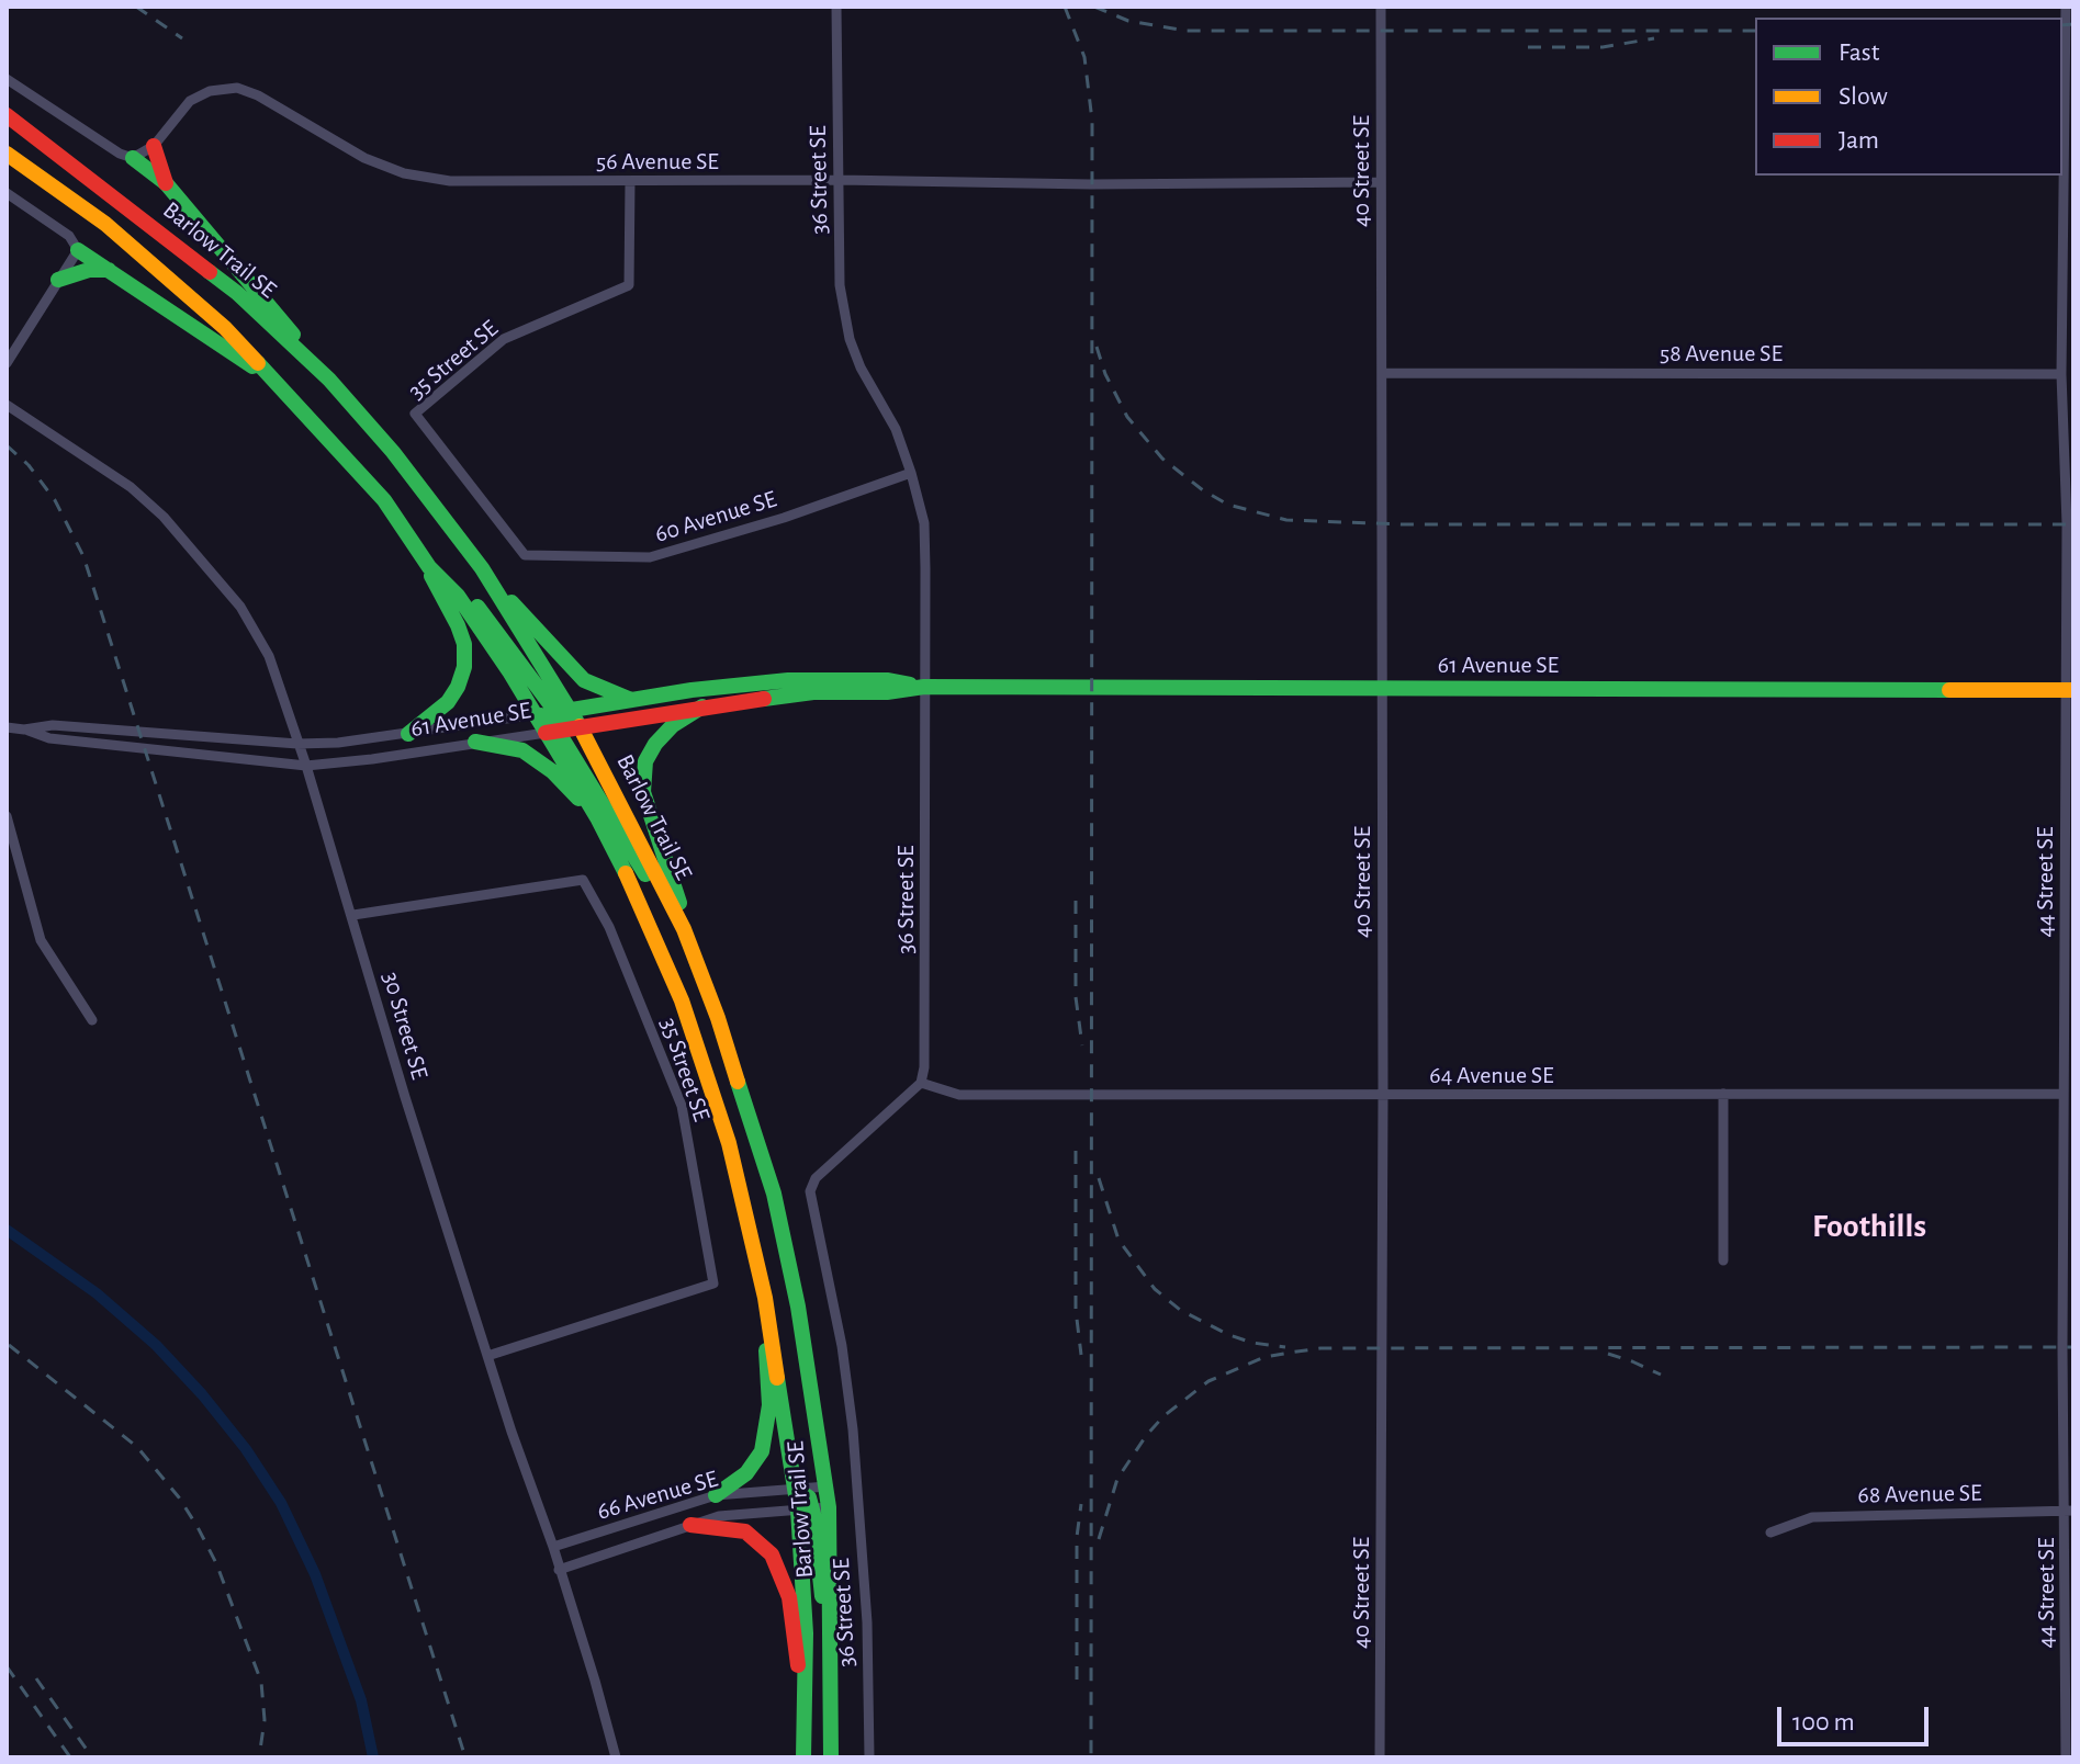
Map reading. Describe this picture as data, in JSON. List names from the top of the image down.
{
  "streets": {
    "main road": ["Barlow Trail SE", "61 Avenue SE"],
    "street": [
      "56 Avenue SE",
      "40 Street SE",
      "36 Street SE",
      "58 Avenue SE",
      "35 Street SE",
      "60 Avenue SE",
      "44 Street SE",
      "30 Street SE",
      "64 Avenue SE",
      "68 Avenue SE",
      "66 Avenue SE"
    ]
  },
  "crossings": [
    ["56 Avenue SE", "40 Street SE"],
    ["56 Avenue SE", "36 Street SE"],
    ["56 Avenue SE", "35 Street SE"],
    ["40 Street SE", "58 Avenue SE"],
    ["40 Street SE", "61 Avenue SE"],
    ["40 Street SE", "64 Avenue SE"],
    ["36 Street SE", "60 Avenue SE"],
    ["36 Street SE", "61 Avenue SE"],
    ["36 Street SE", "64 Avenue SE"],
    ["Barlow Trail SE", "61 Avenue SE"],
    ["Barlow Trail SE", "66 Avenue SE"],
    ["58 Avenue SE", "44 Street SE"],
    ["35 Street SE", "60 Avenue SE"],
    ["35 Street SE", "30 Street SE"],
    ["61 Avenue SE", "44 Street SE"],
    ["61 Avenue SE", "30 Street SE"],
    ["44 Street SE", "64 Avenue SE"],
    ["44 Street SE", "68 Avenue SE"],
    ["30 Street SE", "66 Avenue SE"]
  ],
  "districts": ["Foothills"],
  "legend": ["Fast", "Slow", "Jam"],
  "scale_bar": "100 m"
}
